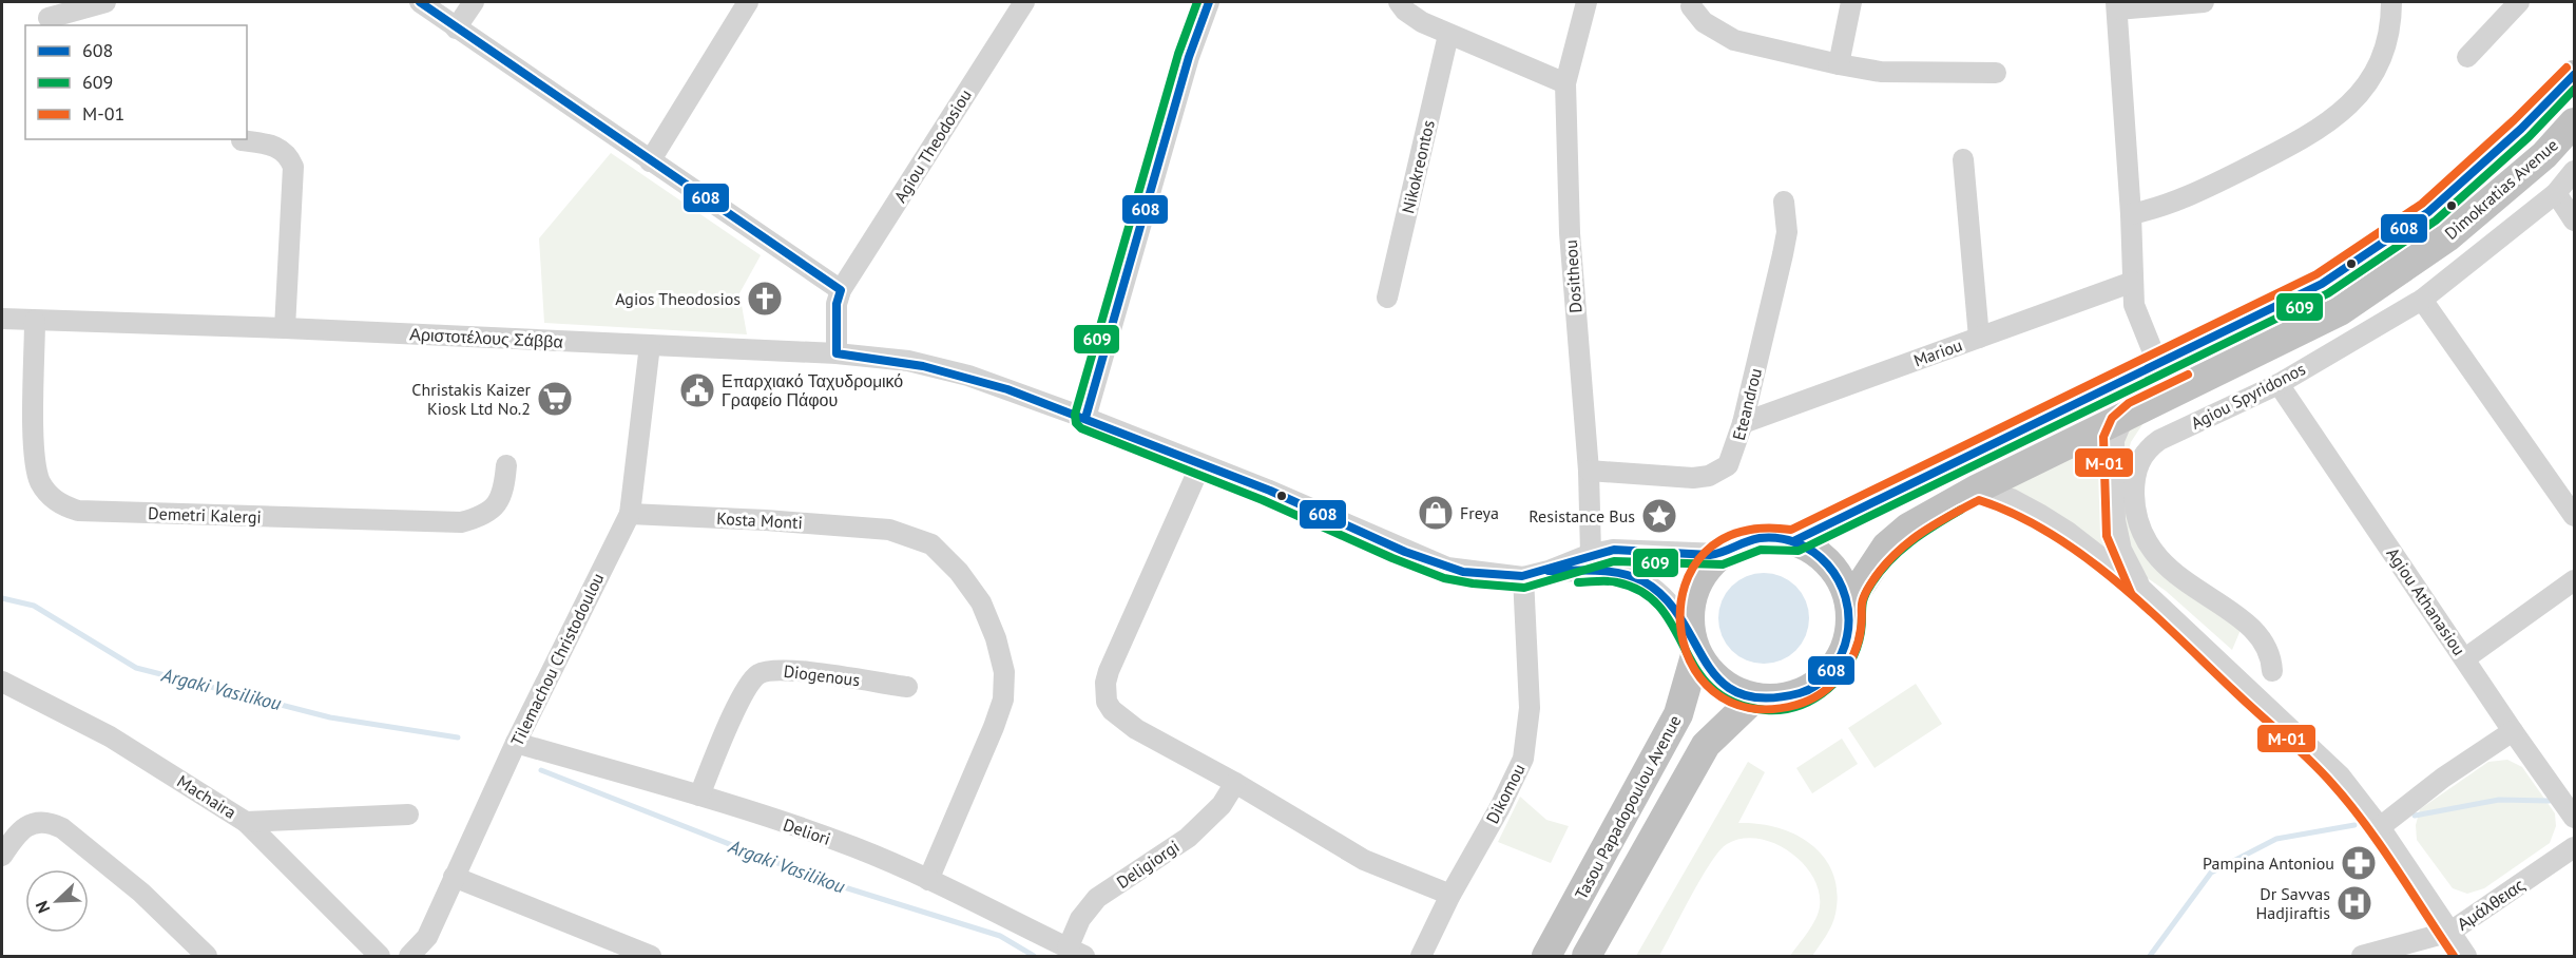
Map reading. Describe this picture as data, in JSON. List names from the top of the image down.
{
  "streets": {
    "highway": ["Dimokratias Avenue", "Tasou Papadopoulou Avenue"],
    "street": [
      "Agiou Theodosiou",
      "Nikokreontos",
      "Dositheou",
      "Αριστοτέλους Σάββα",
      "Mariou",
      "Agiou Spyridonos",
      "Eteandrou",
      "Demetri Kalergi",
      "Kosta Monti",
      "Agiou Athanasiou",
      "Tilemachou Christodoulou",
      "Diogenous",
      "Dikomou",
      "Machaira",
      "Deliori",
      "Deligiorgi",
      "Αμάλθειας"
    ]
  },
  "crossings": [
    ["Dimokratias Avenue", "Tasou Papadopoulou Avenue"],
    ["Dositheou", "Eteandrou"],
    ["Αριστοτέλους Σάββα", "Demetri Kalergi"],
    ["Αριστοτέλους Σάββα", "Tilemachou Christodoulou"],
    ["Αριστοτέλους Σάββα", "Dikomou"],
    ["Mariou", "Eteandrou"],
    ["Agiou Spyridonos", "Agiou Athanasiou"],
    ["Kosta Monti", "Tilemachou Christodoulou"],
    ["Kosta Monti", "Deliori"],
    ["Tilemachou Christodoulou", "Deliori"],
    ["Diogenous", "Deliori"],
    ["Deliori", "Deligiorgi"]
  ],
  "water": ["Argaki Vasilikou"],
  "places": {
    "church": ["Agios Theodosios"],
    "public building": ["Επαρχιακό Ταχυδρομικό Γραφείο Πάφου"],
    "supermarket": ["Christakis Kaizer Kiosk Ltd No.2"],
    "shop": ["Freya"],
    "place": ["Resistance Bus"],
    "pharmacy": ["Pampina Antoniou"],
    "hospital": ["Dr Savvas Hadjiraftis"]
  },
  "lines": ["transit line 608", "transit line 609", "transit line M-01"],
  "legend": ["608", "609", "M-01"],
  "north": "bottom left"
}
